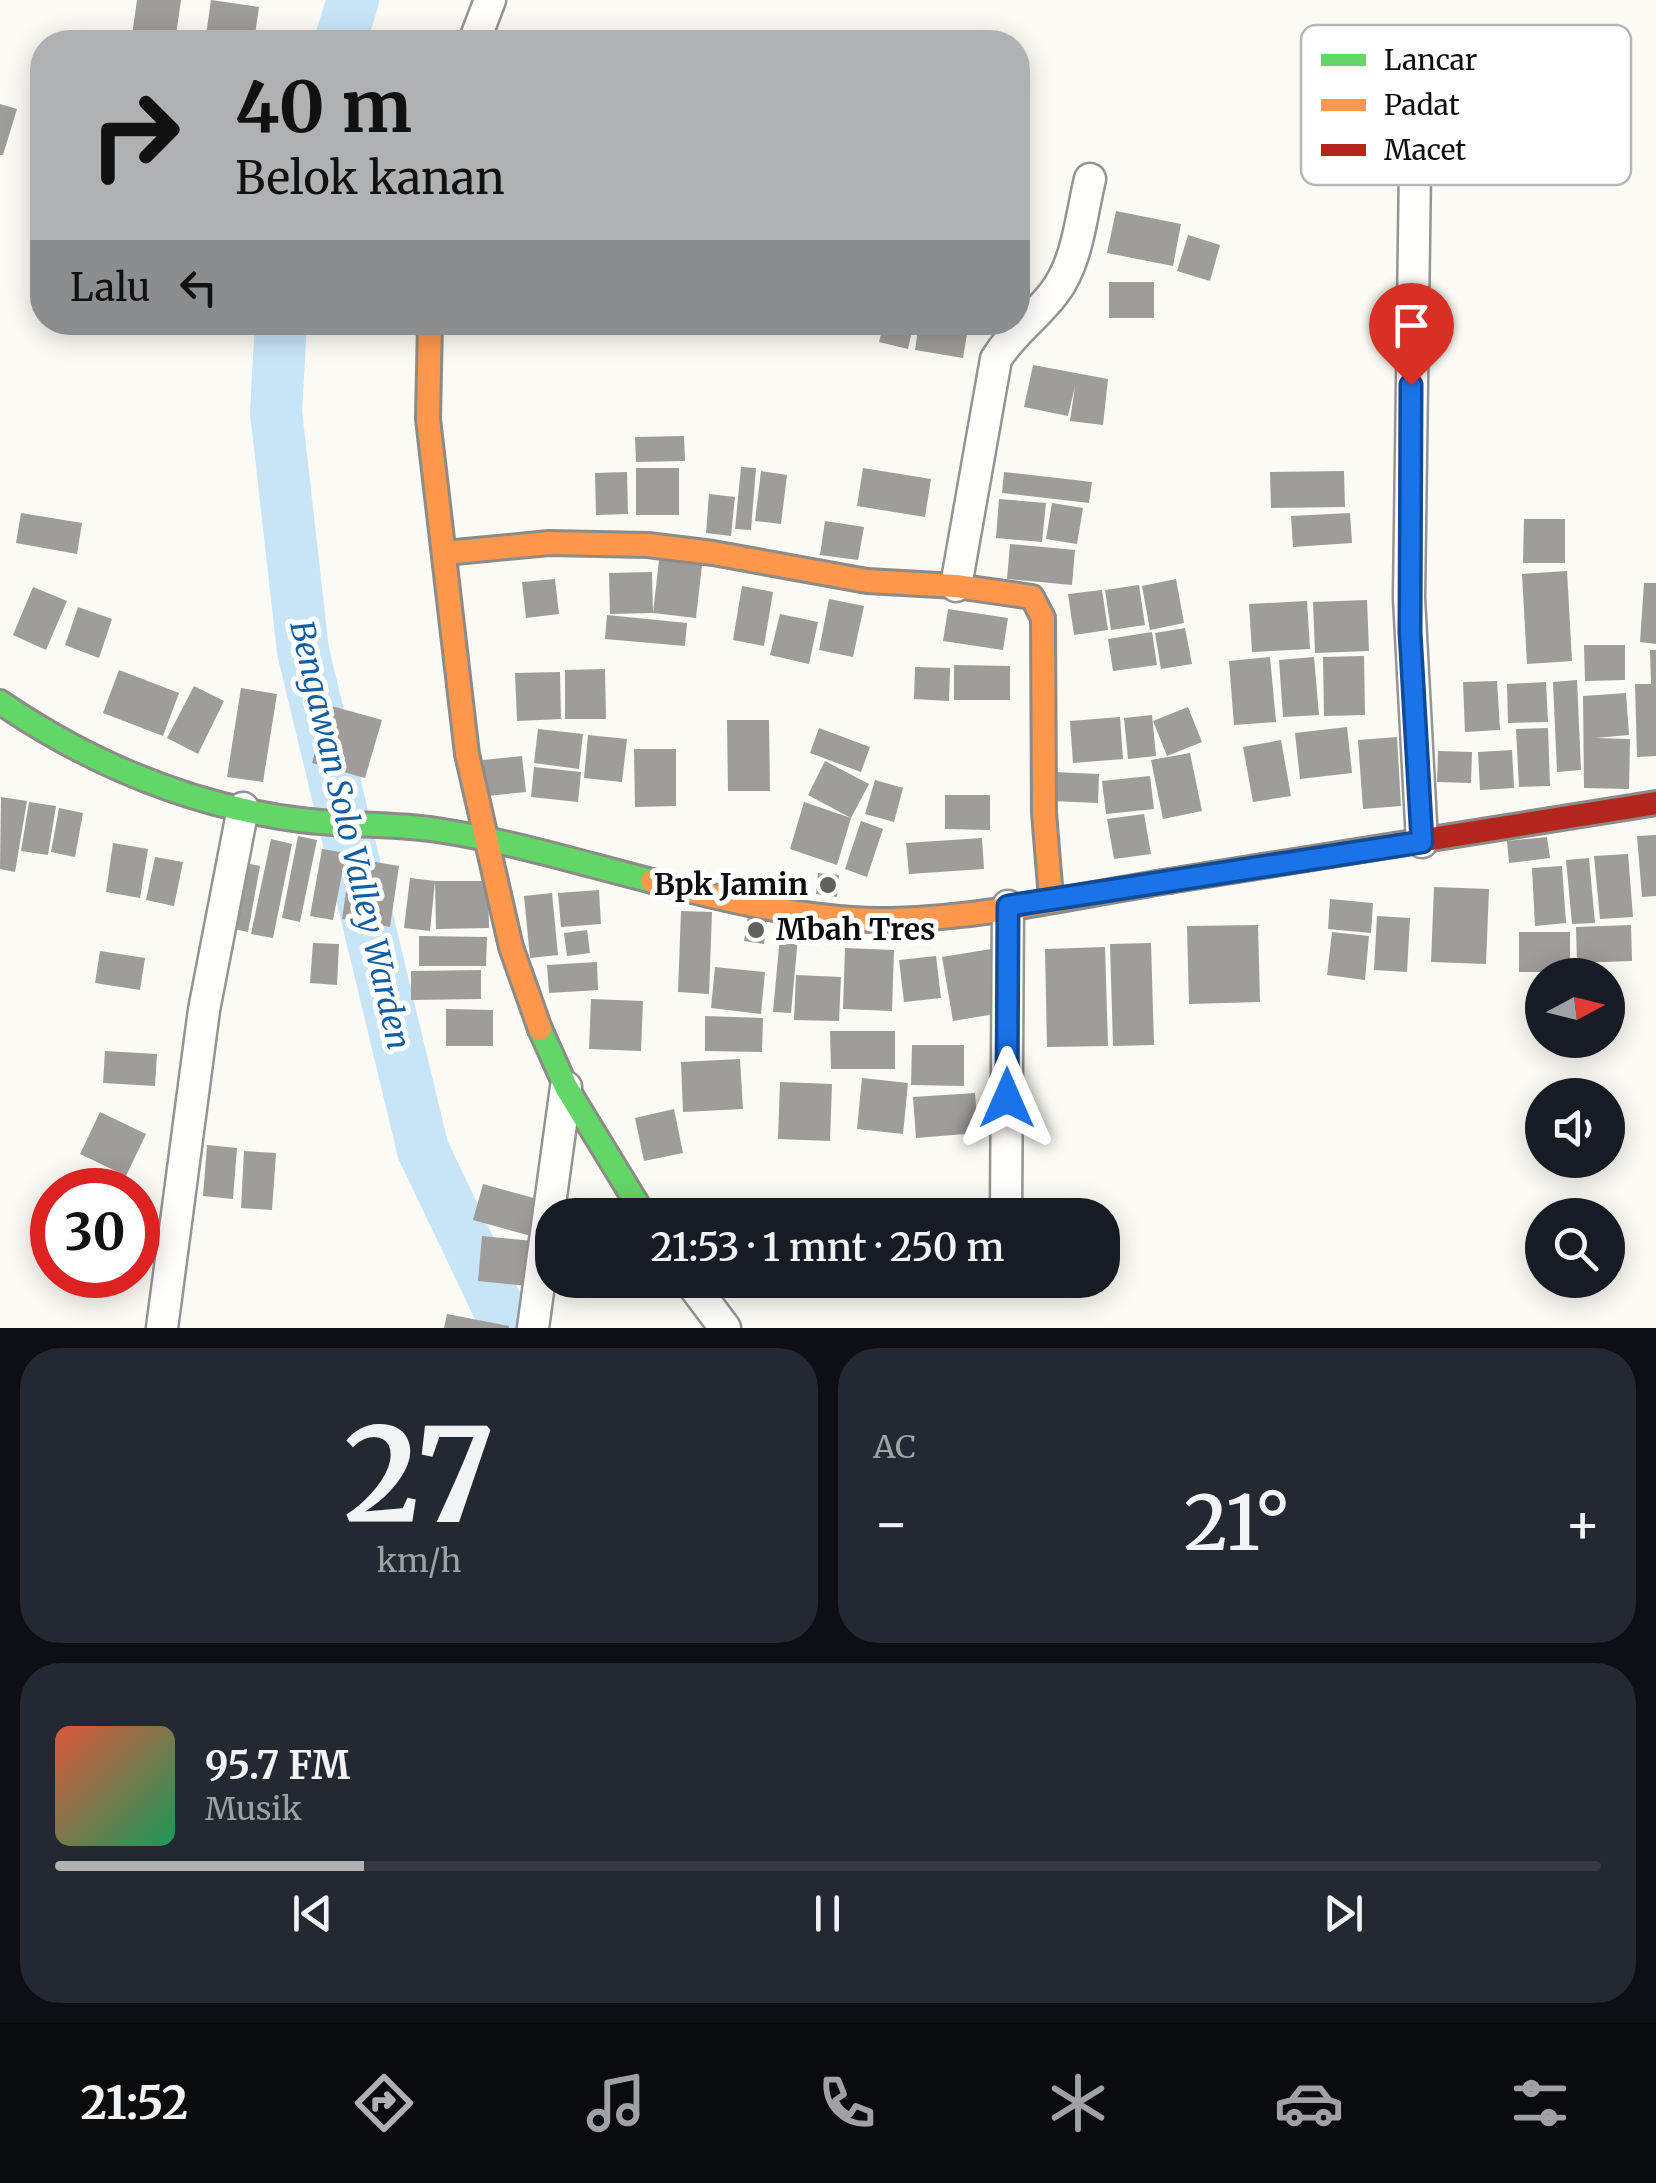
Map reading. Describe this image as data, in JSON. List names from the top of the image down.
{
  "water": ["Bengawan Solo Valley Warden"],
  "places": ["Bpk Jamin", "Mbah Tres"],
  "legend": ["Lancar", "Padat", "Macet"],
  "north": "right",
  "page": {
    "turn": ["40 m", "Belok kanan"],
    "then": "Lalu",
    "limit": "30",
    "trip": "21:53 · 1 mnt · 250 m",
    "tile": [
      ["27", "km/h"],
      "AC"
    ],
    "heat": ["−", "21°", "+"],
    "song": ["95.7 FM", "Musik"],
    "tabs": "21:52"
  }
}
